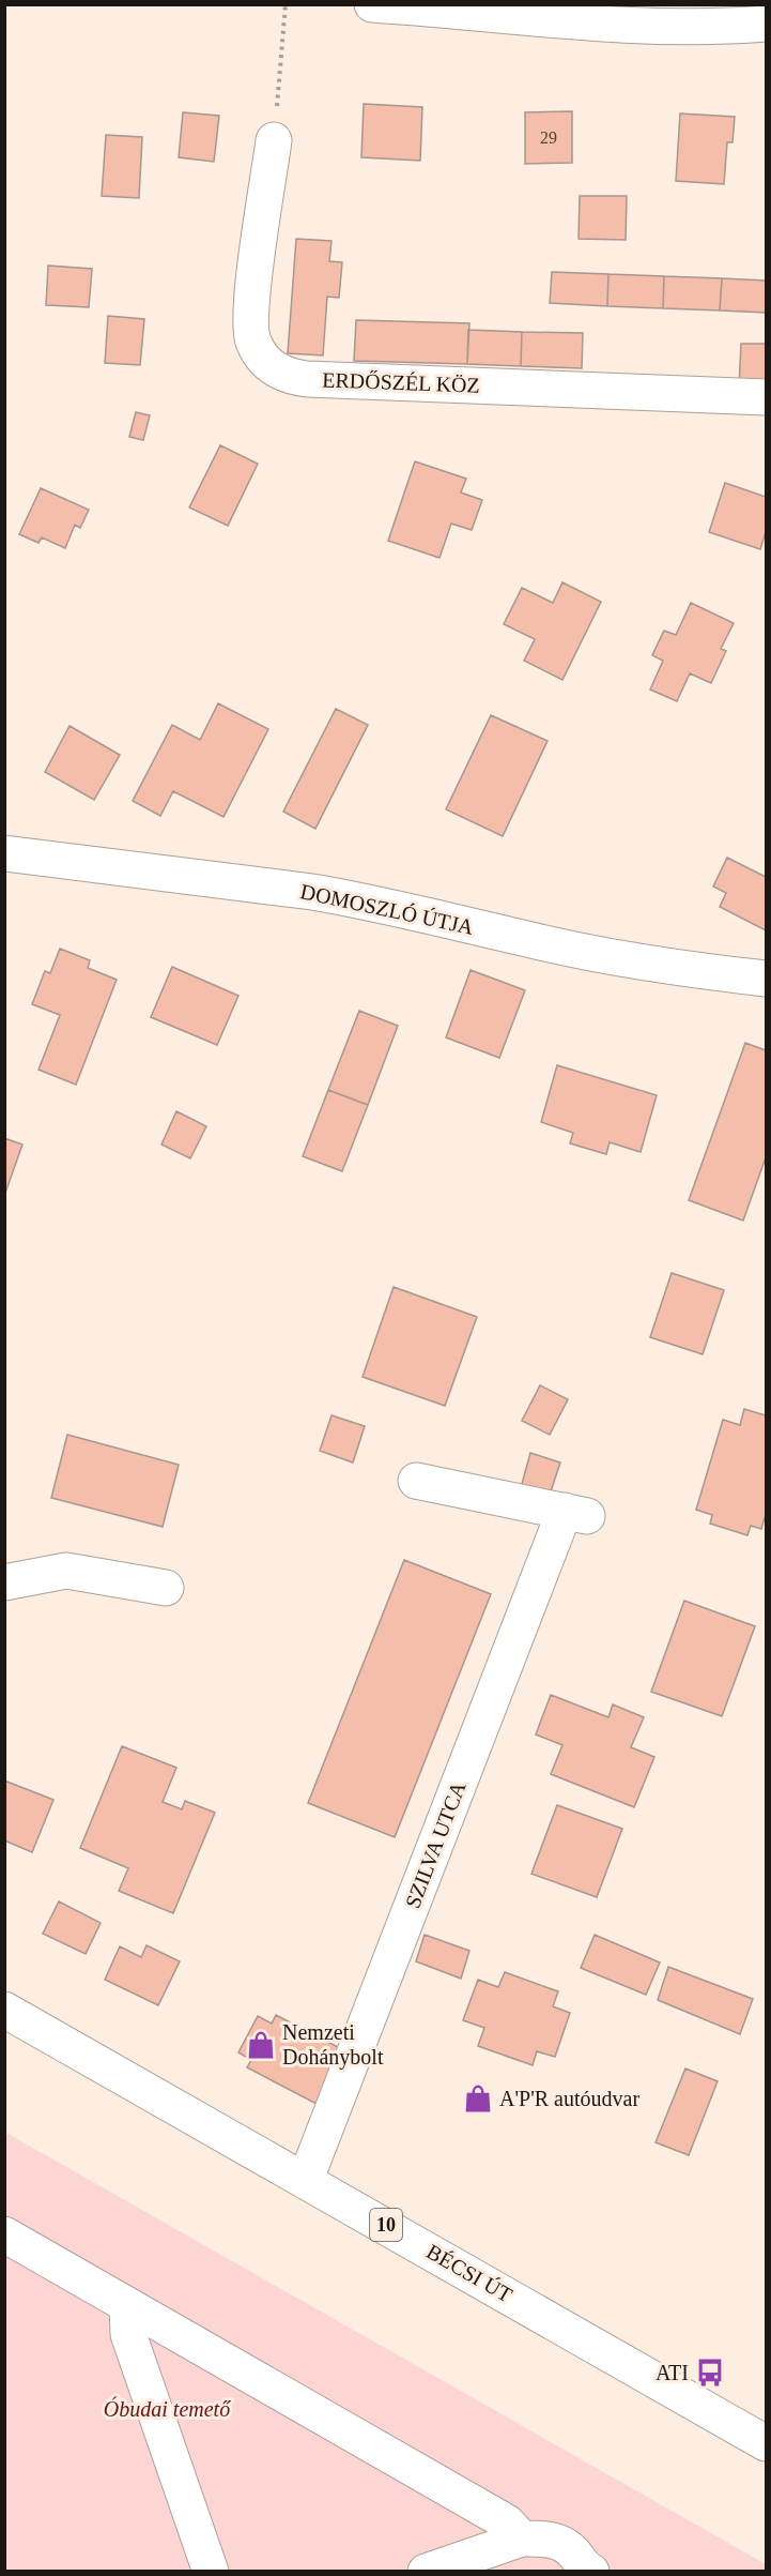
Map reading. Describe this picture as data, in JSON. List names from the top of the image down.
{
  "streets": {
    "street": [
      "ERDŐSZÉL KÖZ",
      "DOMOSZLÓ ÚTJA",
      "SZILVA UTCA",
      "10",
      "BÉCSI ÚT"
    ]
  },
  "crossings": [
    ["SZILVA UTCA", "BÉCSI ÚT"]
  ],
  "parks": ["Óbudai temető"],
  "places": {
    "shop": ["Nemzeti Dohánybolt", "A'P'R autóudvar"],
    "bus stop": ["ATI"]
  },
  "house_numbers": ["29"]
}
